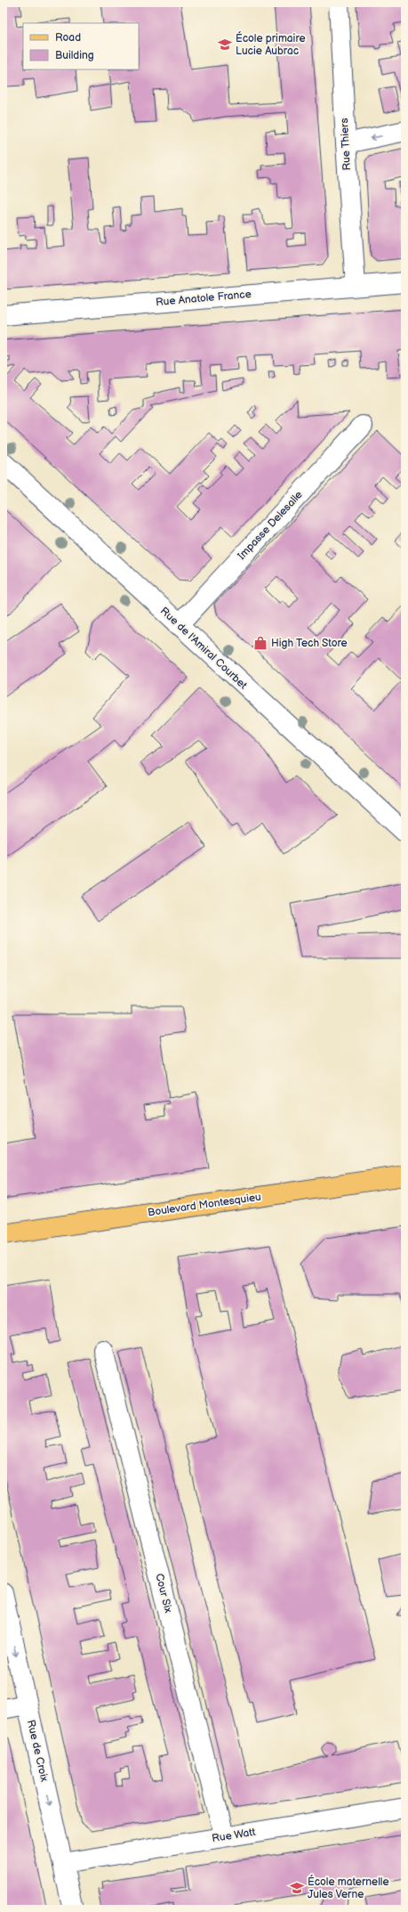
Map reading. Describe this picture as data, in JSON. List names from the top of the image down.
{
  "streets": {
    "main road": ["Boulevard Montesquieu"],
    "street": [
      "Rue Thiers",
      "Rue Anatole France",
      "Impasse Delesalle",
      "Rue de l'Amiral Courbet",
      "Cour Six",
      "Rue de Croix",
      "Rue Watt"
    ]
  },
  "crossings": [
    ["Rue Thiers", "Rue Anatole France"],
    ["Impasse Delesalle", "Rue de l'Amiral Courbet"],
    ["Cour Six", "Rue Watt"],
    ["Rue de Croix", "Rue Watt"]
  ],
  "one_way": ["Rue de Croix"],
  "places": {
    "school or university": ["École primaire Lucie Aubrac", "École maternelle Jules Verne"],
    "shop": ["High Tech Store"]
  },
  "legend": ["Road", "Building"]
}
